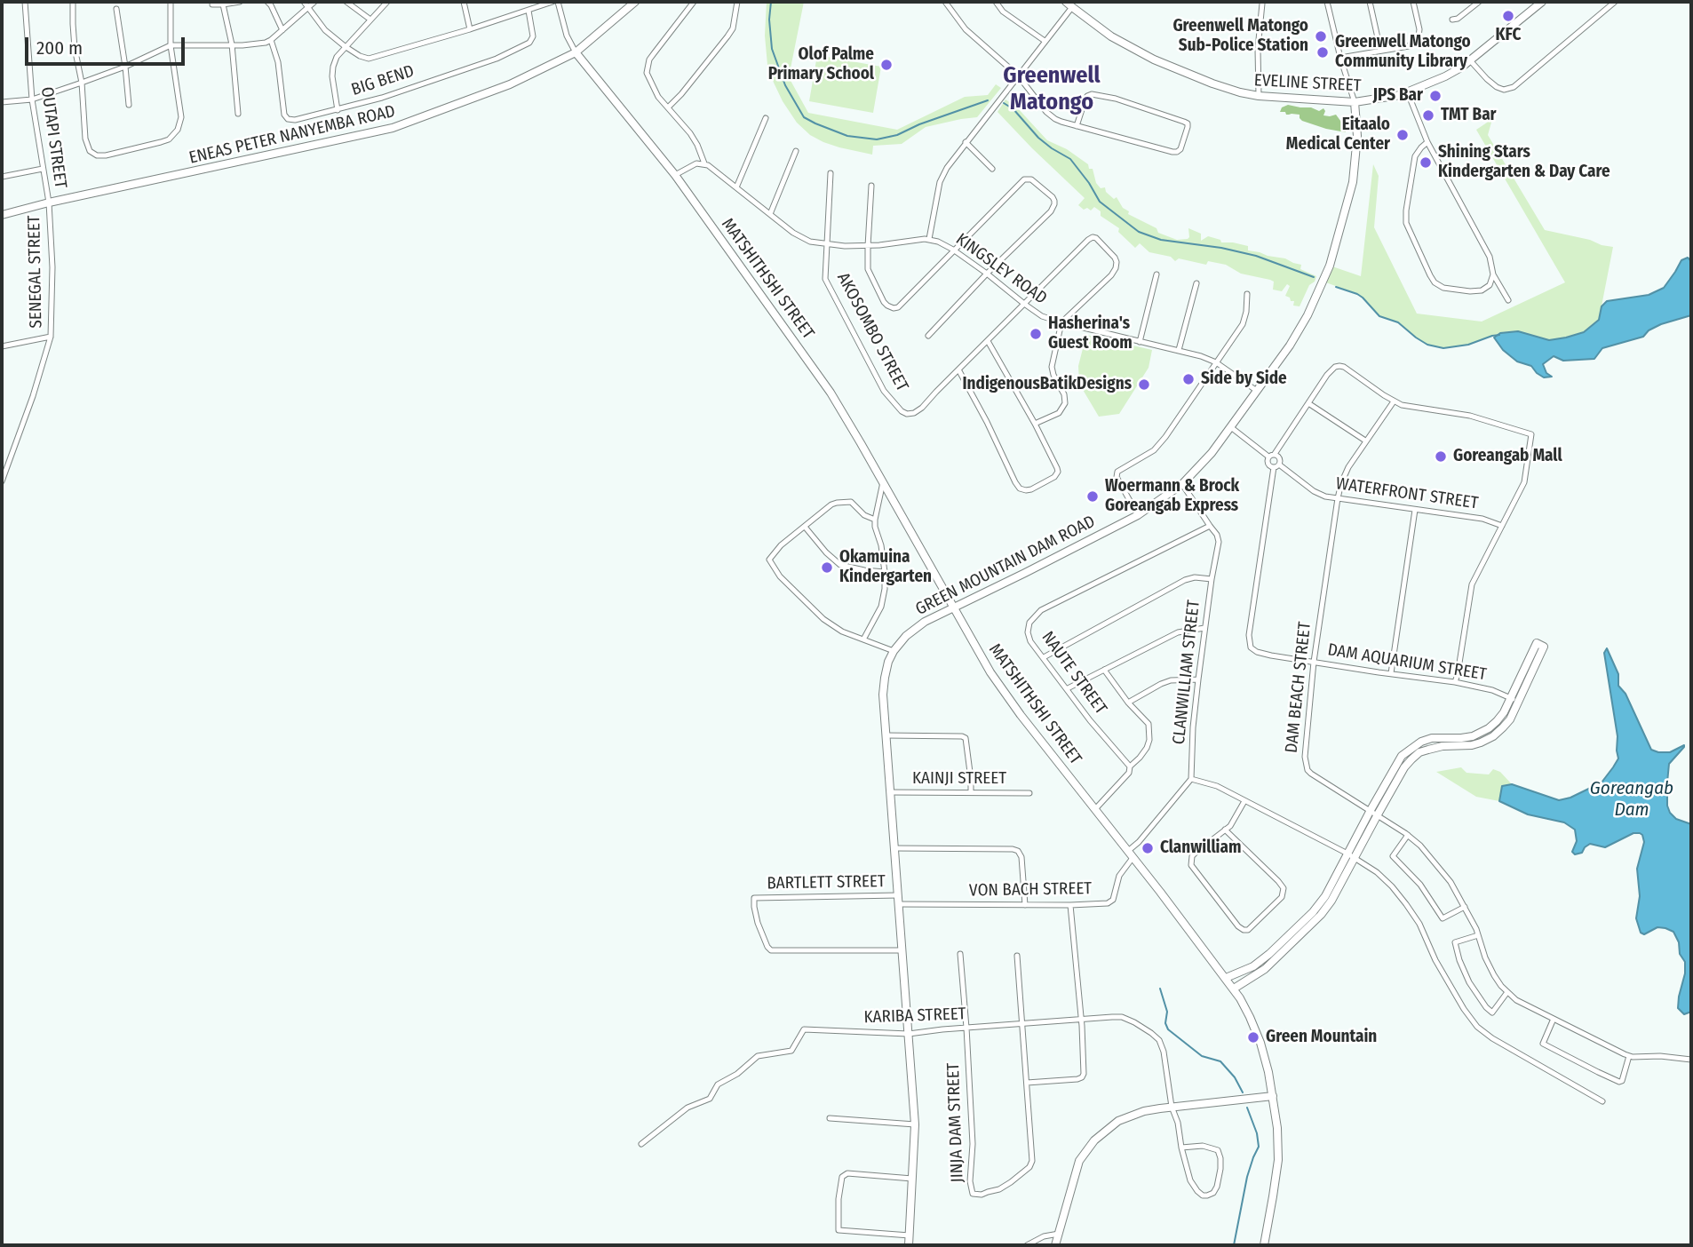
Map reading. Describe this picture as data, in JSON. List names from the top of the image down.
{
  "streets": {
    "street": [
      "BIG BEND",
      "EVELINE STREET",
      "ENEAS PETER NANYEMBA ROAD",
      "OUTAPI STREET",
      "KINGSLEY ROAD",
      "SENEGAL STREET",
      "MATSHITHSHI STREET",
      "AKOSOMBO STREET",
      "WATERFRONT STREET",
      "GREEN MOUNTAIN DAM ROAD",
      "DAM AQUARIUM STREET",
      "CLANWILLIAM STREET",
      "NAUTE STREET",
      "DAM BEACH STREET",
      "KAINJI STREET",
      "BARTLETT STREET",
      "VON BACH STREET",
      "KARIBA STREET",
      "JINJA DAM STREET"
    ]
  },
  "crossings": [
    ["EVELINE STREET", "GREEN MOUNTAIN DAM ROAD"],
    ["ENEAS PETER NANYEMBA ROAD", "OUTAPI STREET"],
    ["ENEAS PETER NANYEMBA ROAD", "SENEGAL STREET"],
    ["ENEAS PETER NANYEMBA ROAD", "MATSHITHSHI STREET"],
    ["OUTAPI STREET", "SENEGAL STREET"],
    ["KINGSLEY ROAD", "AKOSOMBO STREET"],
    ["KINGSLEY ROAD", "GREEN MOUNTAIN DAM ROAD"],
    ["MATSHITHSHI STREET", "GREEN MOUNTAIN DAM ROAD"],
    ["MATSHITHSHI STREET", "VON BACH STREET"],
    ["WATERFRONT STREET", "DAM AQUARIUM STREET"],
    ["WATERFRONT STREET", "DAM BEACH STREET"],
    ["GREEN MOUNTAIN DAM ROAD", "CLANWILLIAM STREET"],
    ["GREEN MOUNTAIN DAM ROAD", "KAINJI STREET"],
    ["GREEN MOUNTAIN DAM ROAD", "BARTLETT STREET"],
    ["GREEN MOUNTAIN DAM ROAD", "VON BACH STREET"],
    ["GREEN MOUNTAIN DAM ROAD", "KARIBA STREET"],
    ["DAM AQUARIUM STREET", "DAM BEACH STREET"],
    ["CLANWILLIAM STREET", "NAUTE STREET"],
    ["KARIBA STREET", "JINJA DAM STREET"]
  ],
  "districts": ["Greenwell Matongo"],
  "water": ["Goreangab Dam"],
  "places": [
    "KFC",
    "Greenwell Matongo Sub-Police Station",
    "Greenwell Matongo Community Library",
    "Olof Palme Primary School",
    "JPS Bar",
    "TMT Bar",
    "Eitaalo Medical Center",
    "Shining Stars Kindergarten & Day Care",
    "Hasherina's Guest Room",
    "Side by Side",
    "IndigenousBatikDesigns",
    "Goreangab Mall",
    "Woermann & Brock Goreangab Express",
    "Okamuina Kindergarten",
    "Clanwilliam",
    "Green Mountain"
  ],
  "scale_bar": "200 m"
}
